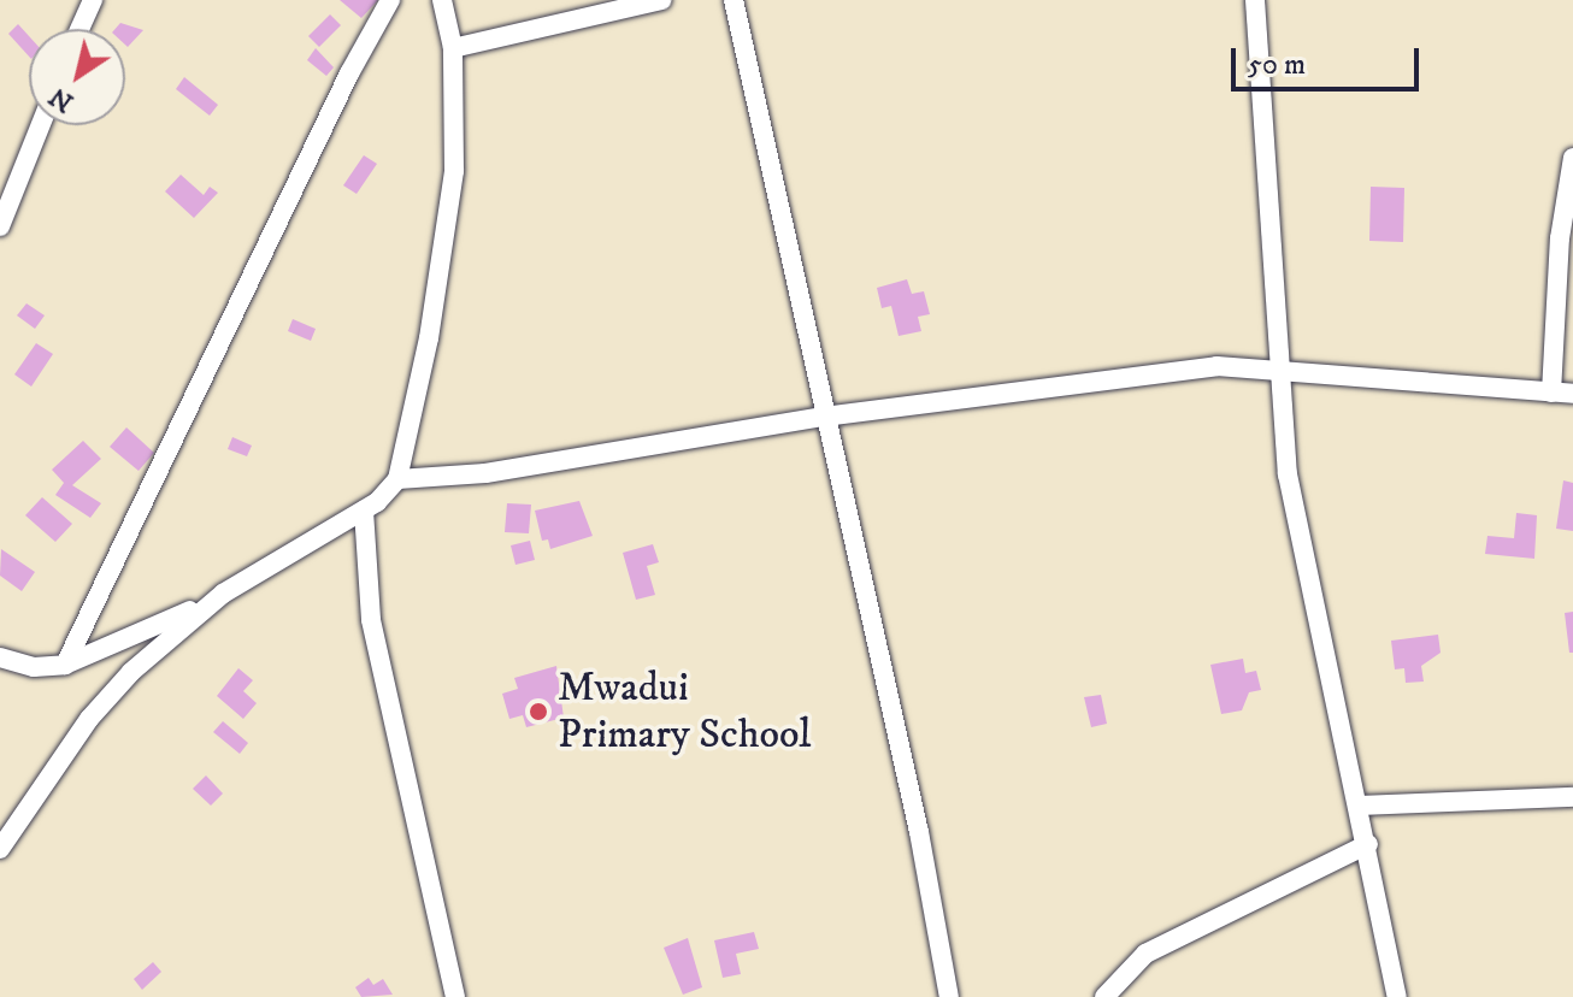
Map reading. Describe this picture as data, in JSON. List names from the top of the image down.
{
  "places": ["Mwadui Primary School"],
  "scale_bar": "50 m",
  "north": "bottom left"
}
